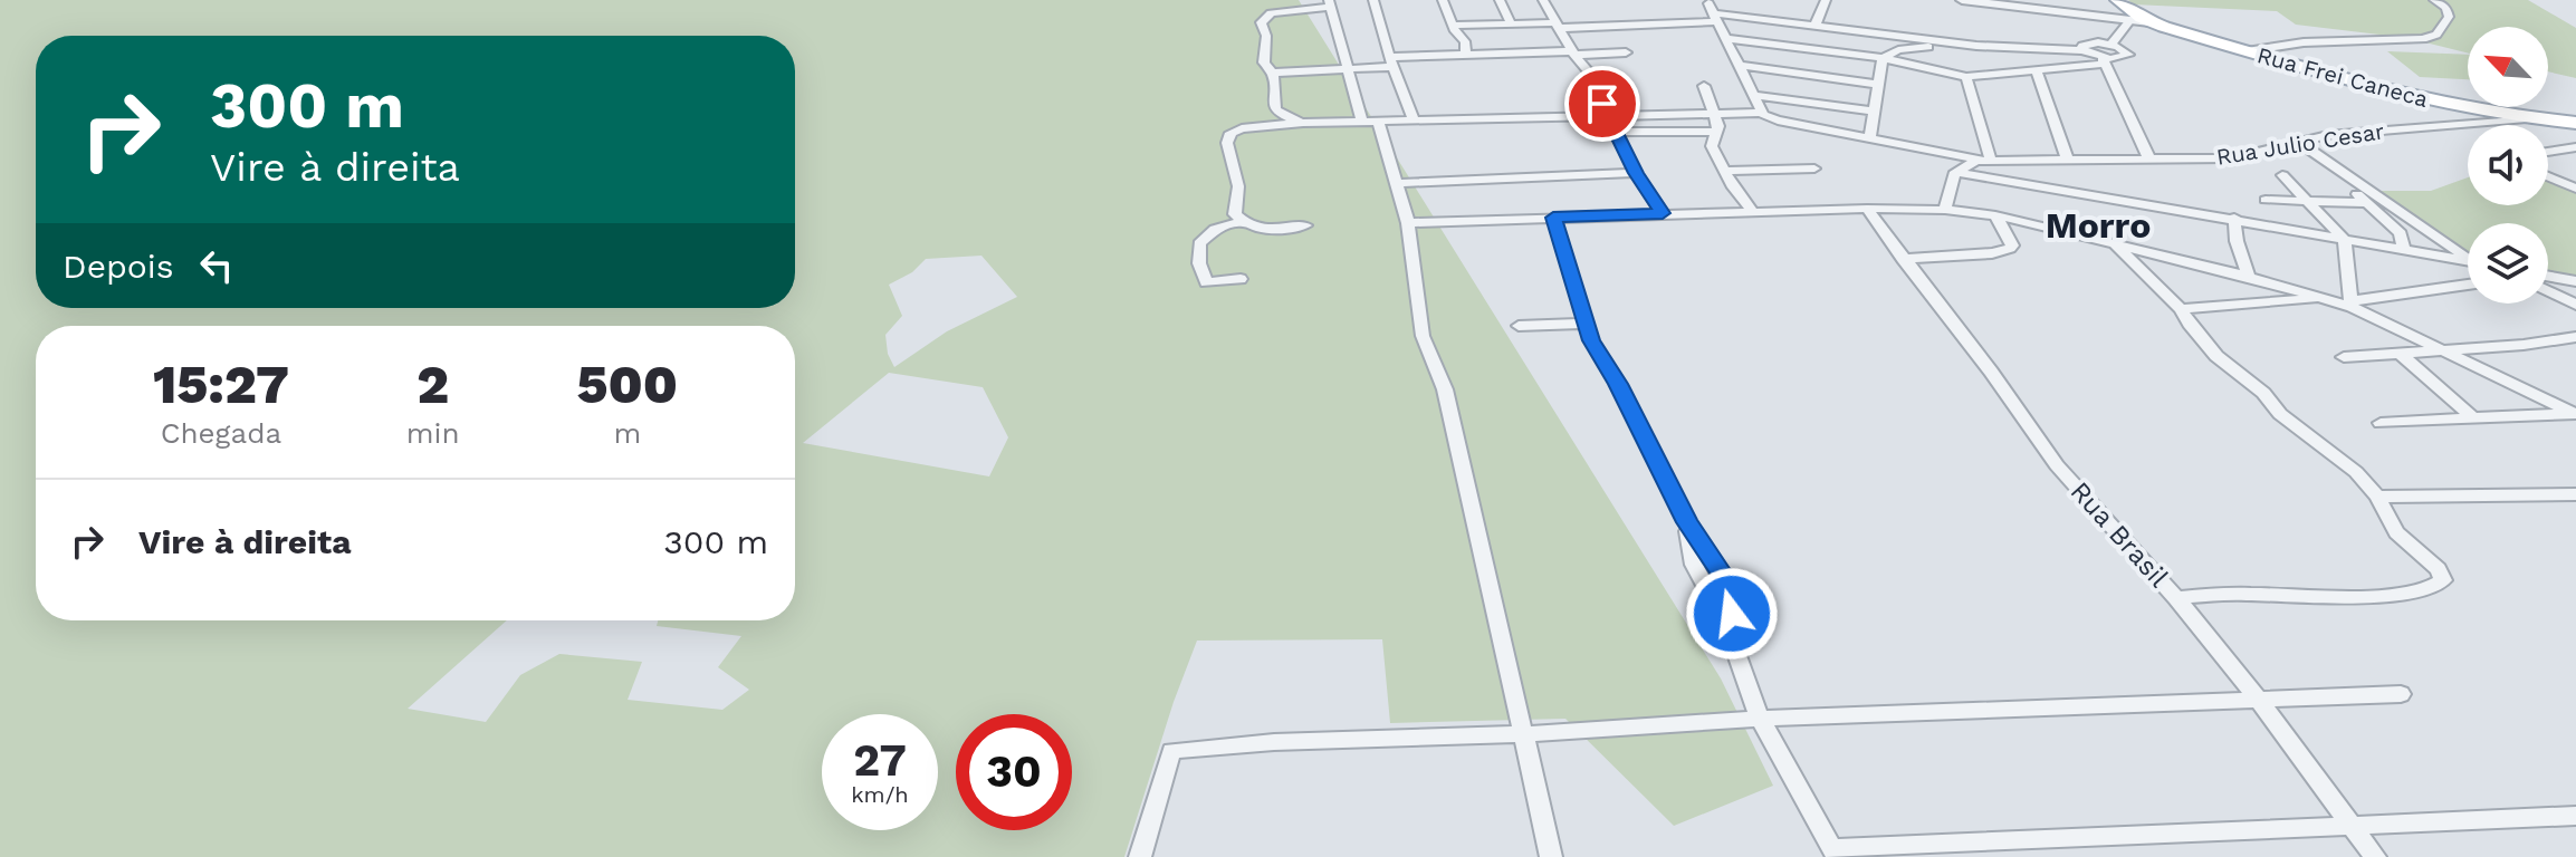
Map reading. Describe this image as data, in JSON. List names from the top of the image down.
{
  "streets": {
    "main road": ["Rua Frei Caneca"],
    "street": ["Rua Julio Cesar", "Rua Brasil"]
  },
  "crossings": [
    ["Rua Frei Caneca", "Rua Julio Cesar"]
  ],
  "districts": ["Morro"],
  "north": "top left",
  "page": {
    "turn": ["300 m", "Vire à direita"],
    "then": "Depois",
    "eta": [
      "15:27",
      "Chegada",
      "2",
      "min",
      "500",
      "m"
    ],
    "list": [
      {
        "name": "Vire à direita",
        "value": "300 m"
      }
    ],
    "speed": "27 km/h",
    "limit": "30"
  }
}
